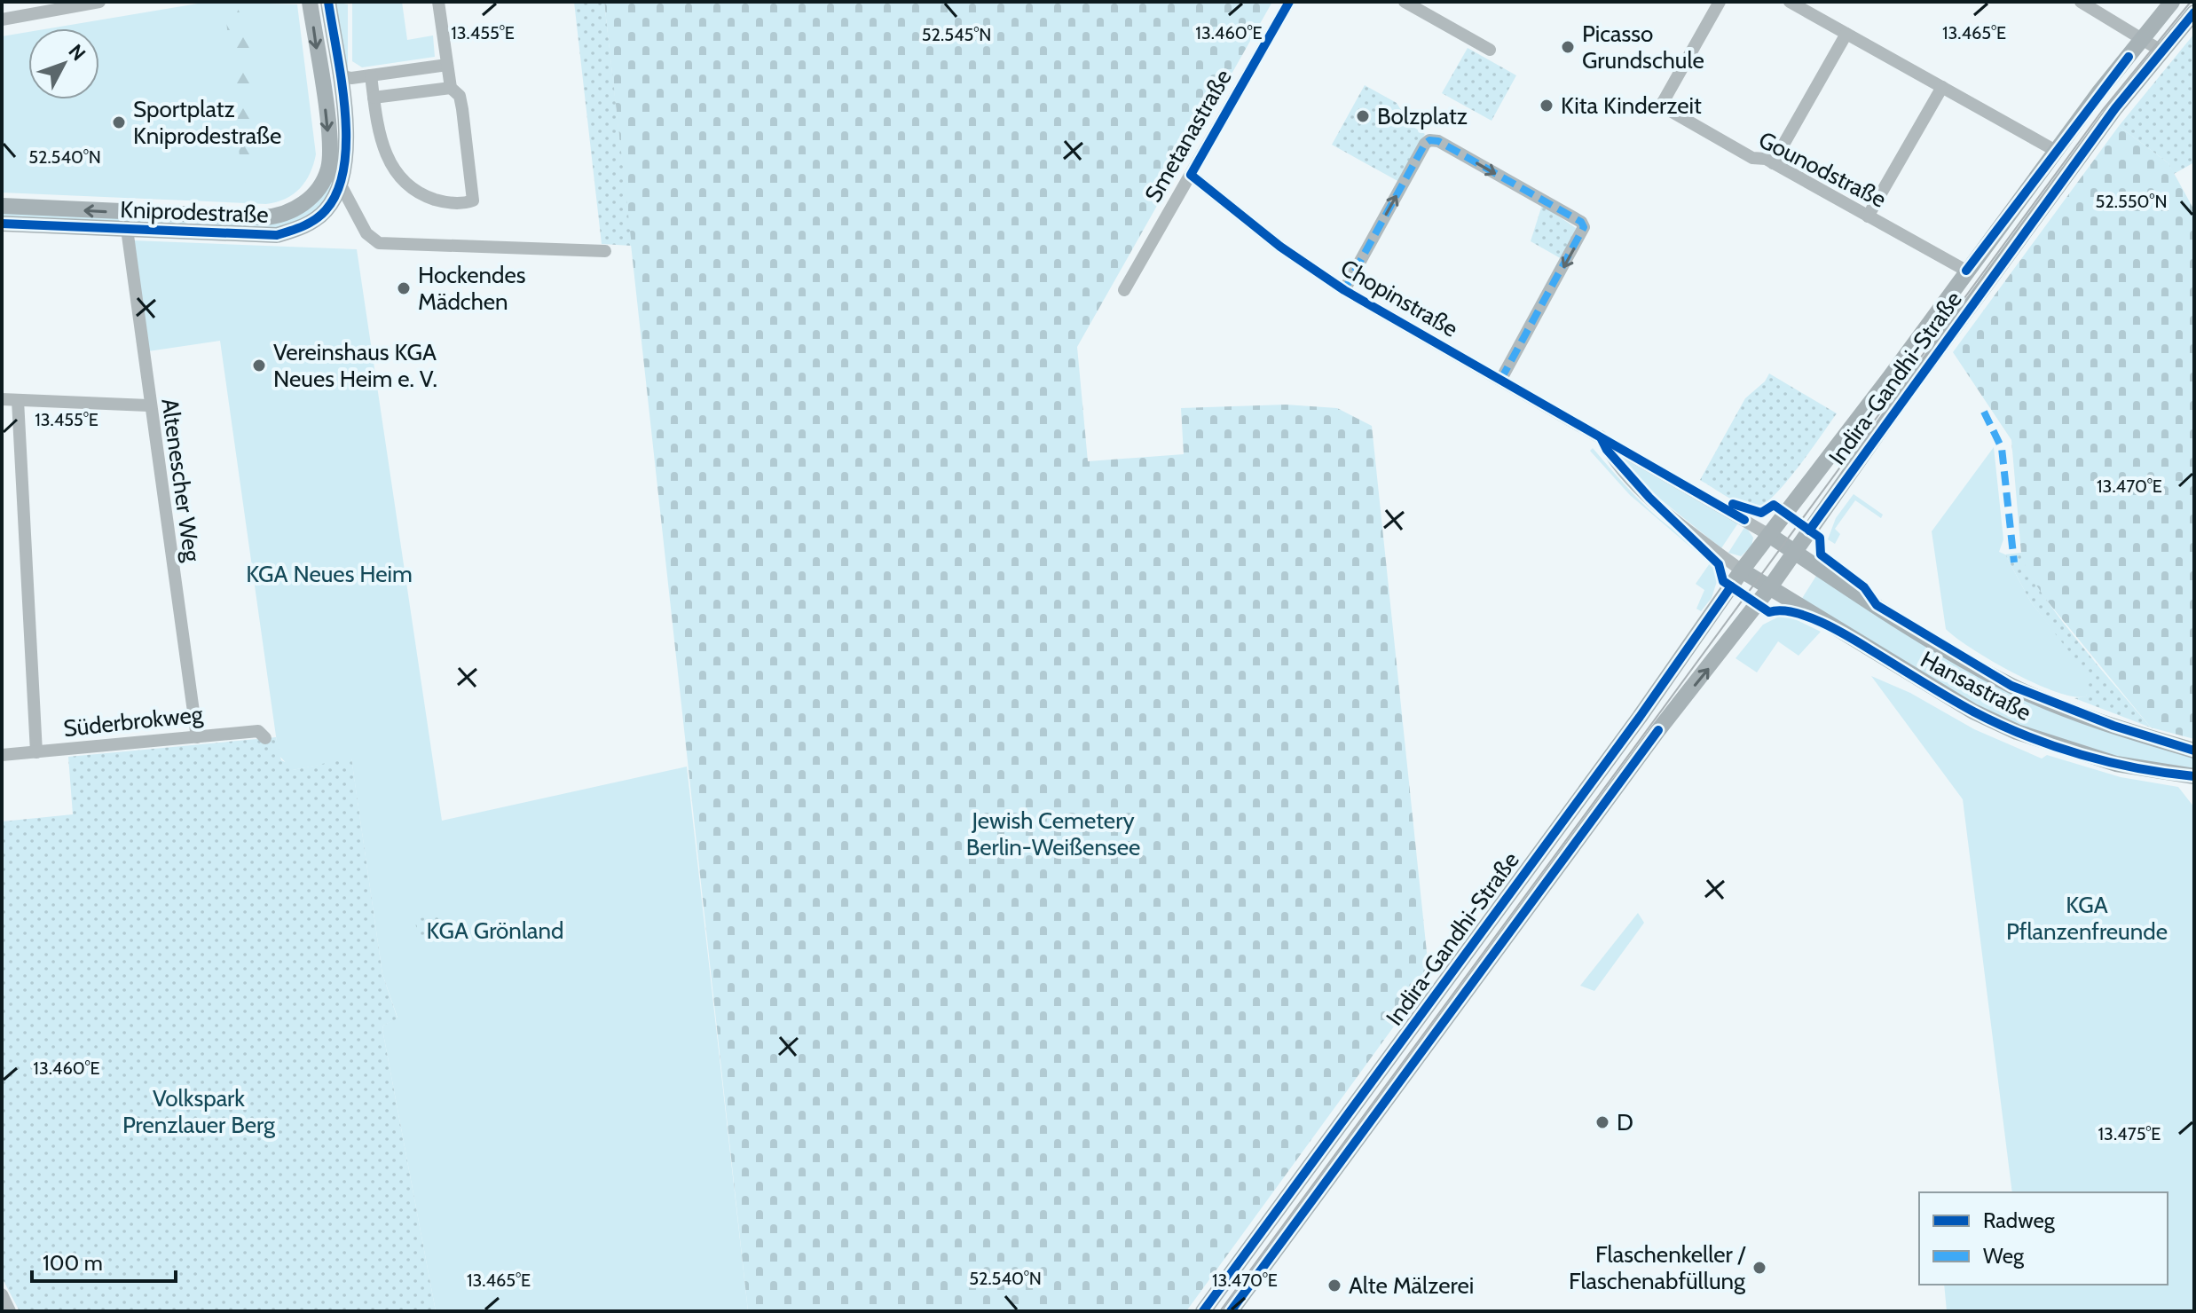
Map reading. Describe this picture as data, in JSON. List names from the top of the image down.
{
  "streets": {
    "main road": ["Kniprodestraße", "Indira-Gandhi-Straße", "Hansastraße"],
    "street": [
      "Smetanastraße",
      "Gounodstraße",
      "Chopinstraße",
      "Altenescher Weg",
      "Süderbrokweg"
    ]
  },
  "crossings": [
    ["Smetanastraße", "Chopinstraße"],
    ["Gounodstraße", "Indira-Gandhi-Straße"],
    ["Kniprodestraße", "Altenescher Weg"],
    ["Chopinstraße", "Indira-Gandhi-Straße"],
    ["Chopinstraße", "Hansastraße"],
    ["Indira-Gandhi-Straße", "Hansastraße"],
    ["Altenescher Weg", "Süderbrokweg"]
  ],
  "parks": [
    "KGA Neues Heim",
    "Jewish Cemetery Berlin-Weißensee",
    "KGA Pflanzenfreunde",
    "KGA Grönland",
    "Volkspark Prenzlauer Berg"
  ],
  "places": [
    "Picasso Grundschule",
    "Kita Kinderzeit",
    "Bolzplatz",
    "Sportplatz Kniprodestraße",
    "Hockendes Mädchen",
    "Vereinshaus KGA Neues Heim e. V.",
    "D",
    "Flaschenkeller / Flaschenabfüllung",
    "Alte Mälzerei"
  ],
  "legend": ["Radweg", "Weg"],
  "scale_bar": "100 m",
  "north": "top right",
  "coordinates": [
    "13.455°E",
    "13.460°E",
    "13.465°E",
    "52.545°N",
    "52.540°N",
    "52.550°N",
    "13.470°E",
    "13.475°E"
  ]
}
